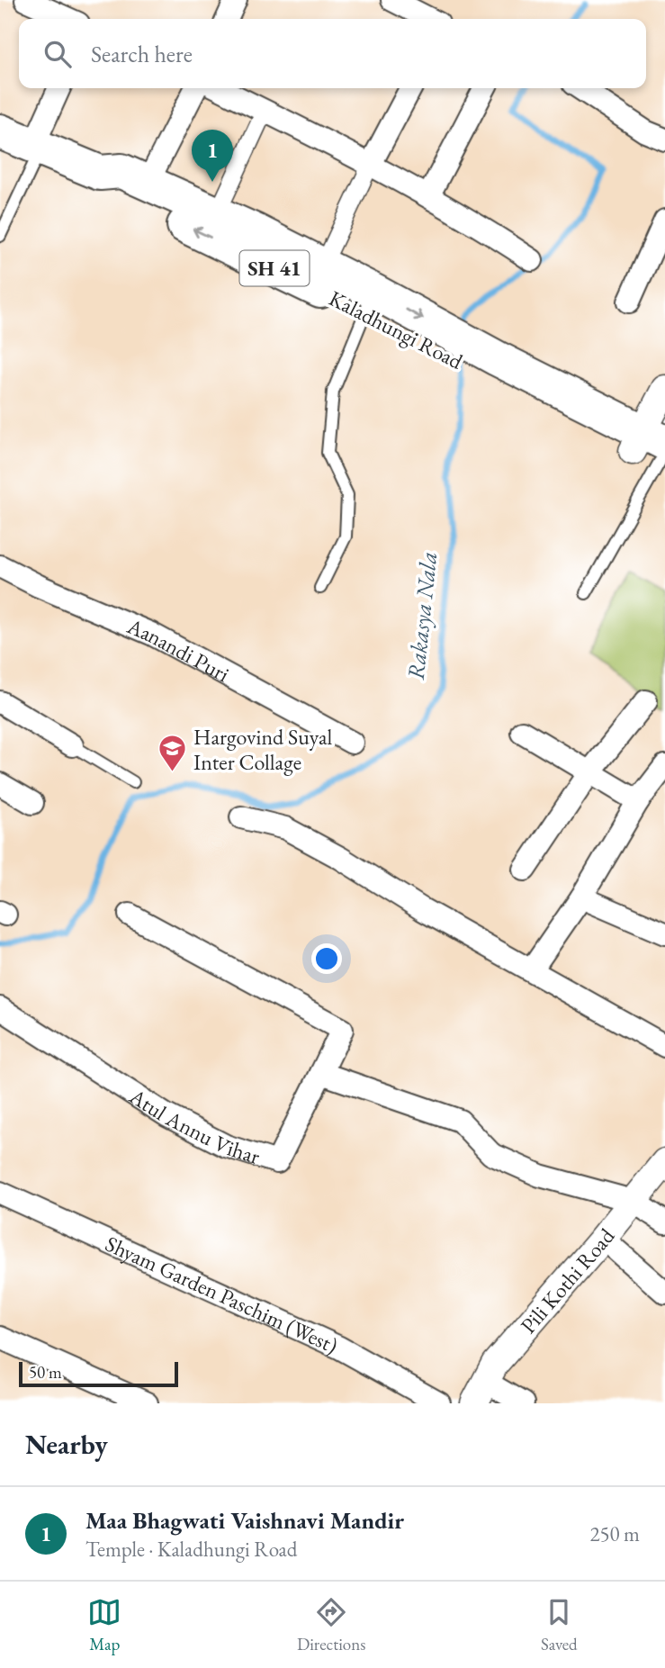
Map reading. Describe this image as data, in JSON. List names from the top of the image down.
{
  "streets": {
    "main road": ["SH 41", "Kaladhungi Road"],
    "street": [
      "Aanandi Puri",
      "Atul Annu Vihar",
      "Pili Kothi Road",
      "Shyam Garden Paschim (West)"
    ]
  },
  "water": ["Rakasya Nala"],
  "places": {
    "school or university": ["Hargovind Suyal Inter Collage"]
  },
  "scale_bar": "50 m",
  "page": {
    "search": "Search here",
    "pins": "1",
    "scale": "50 m",
    "heading": "Nearby",
    "list": [
      {
        "mark": "1",
        "name": "Maa Bhagwati Vaishnavi Mandir",
        "note": "Temple · Kaladhungi Road",
        "value": "250 m"
      }
    ],
    "nav": ["Map", "Directions", "Saved"]
  }
}
